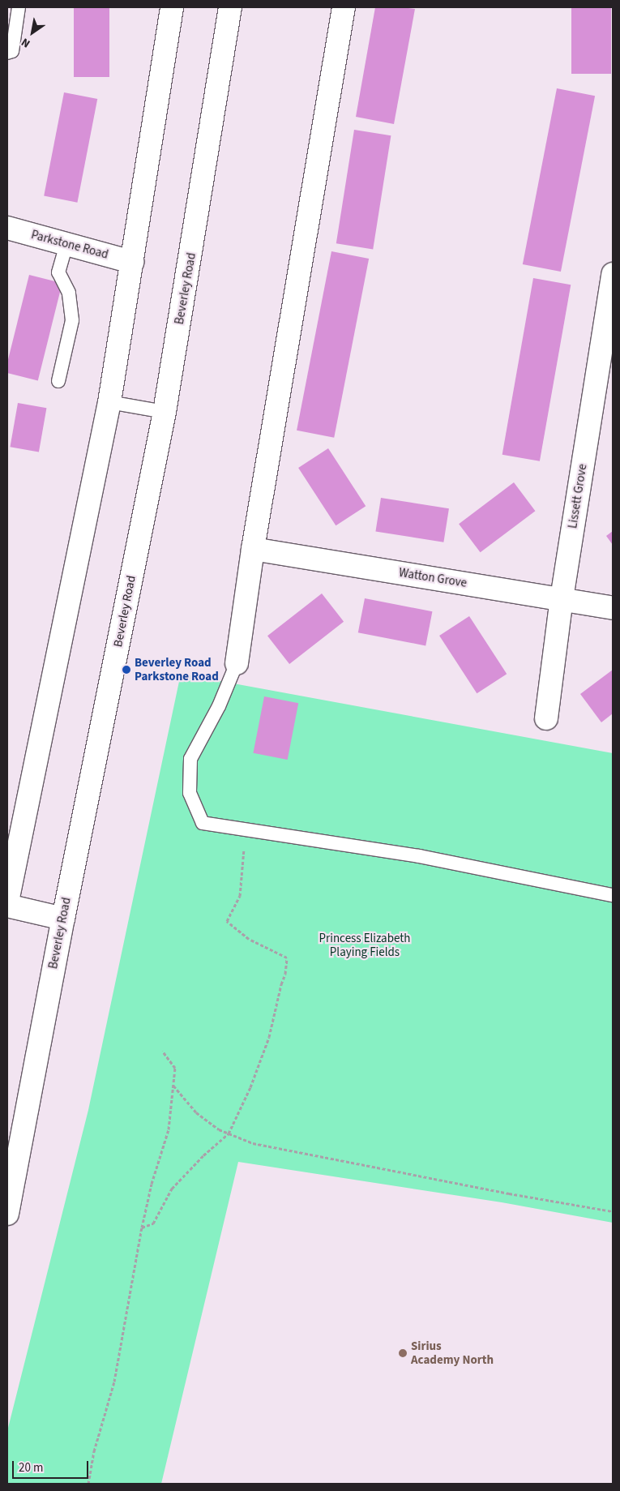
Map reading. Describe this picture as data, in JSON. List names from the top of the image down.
{
  "streets": {
    "main road": [
      "Parkstone Road",
      "Beverley Road",
      "Lissett Grove",
      "Watton Grove"
    ]
  },
  "crossings": [
    ["Lissett Grove", "Watton Grove"]
  ],
  "parks": ["Princess Elizabeth Playing Fields"],
  "places": ["Beverley Road Parkstone Road", "Sirius Academy North"],
  "scale_bar": "20 m",
  "north": "bottom left"
}
